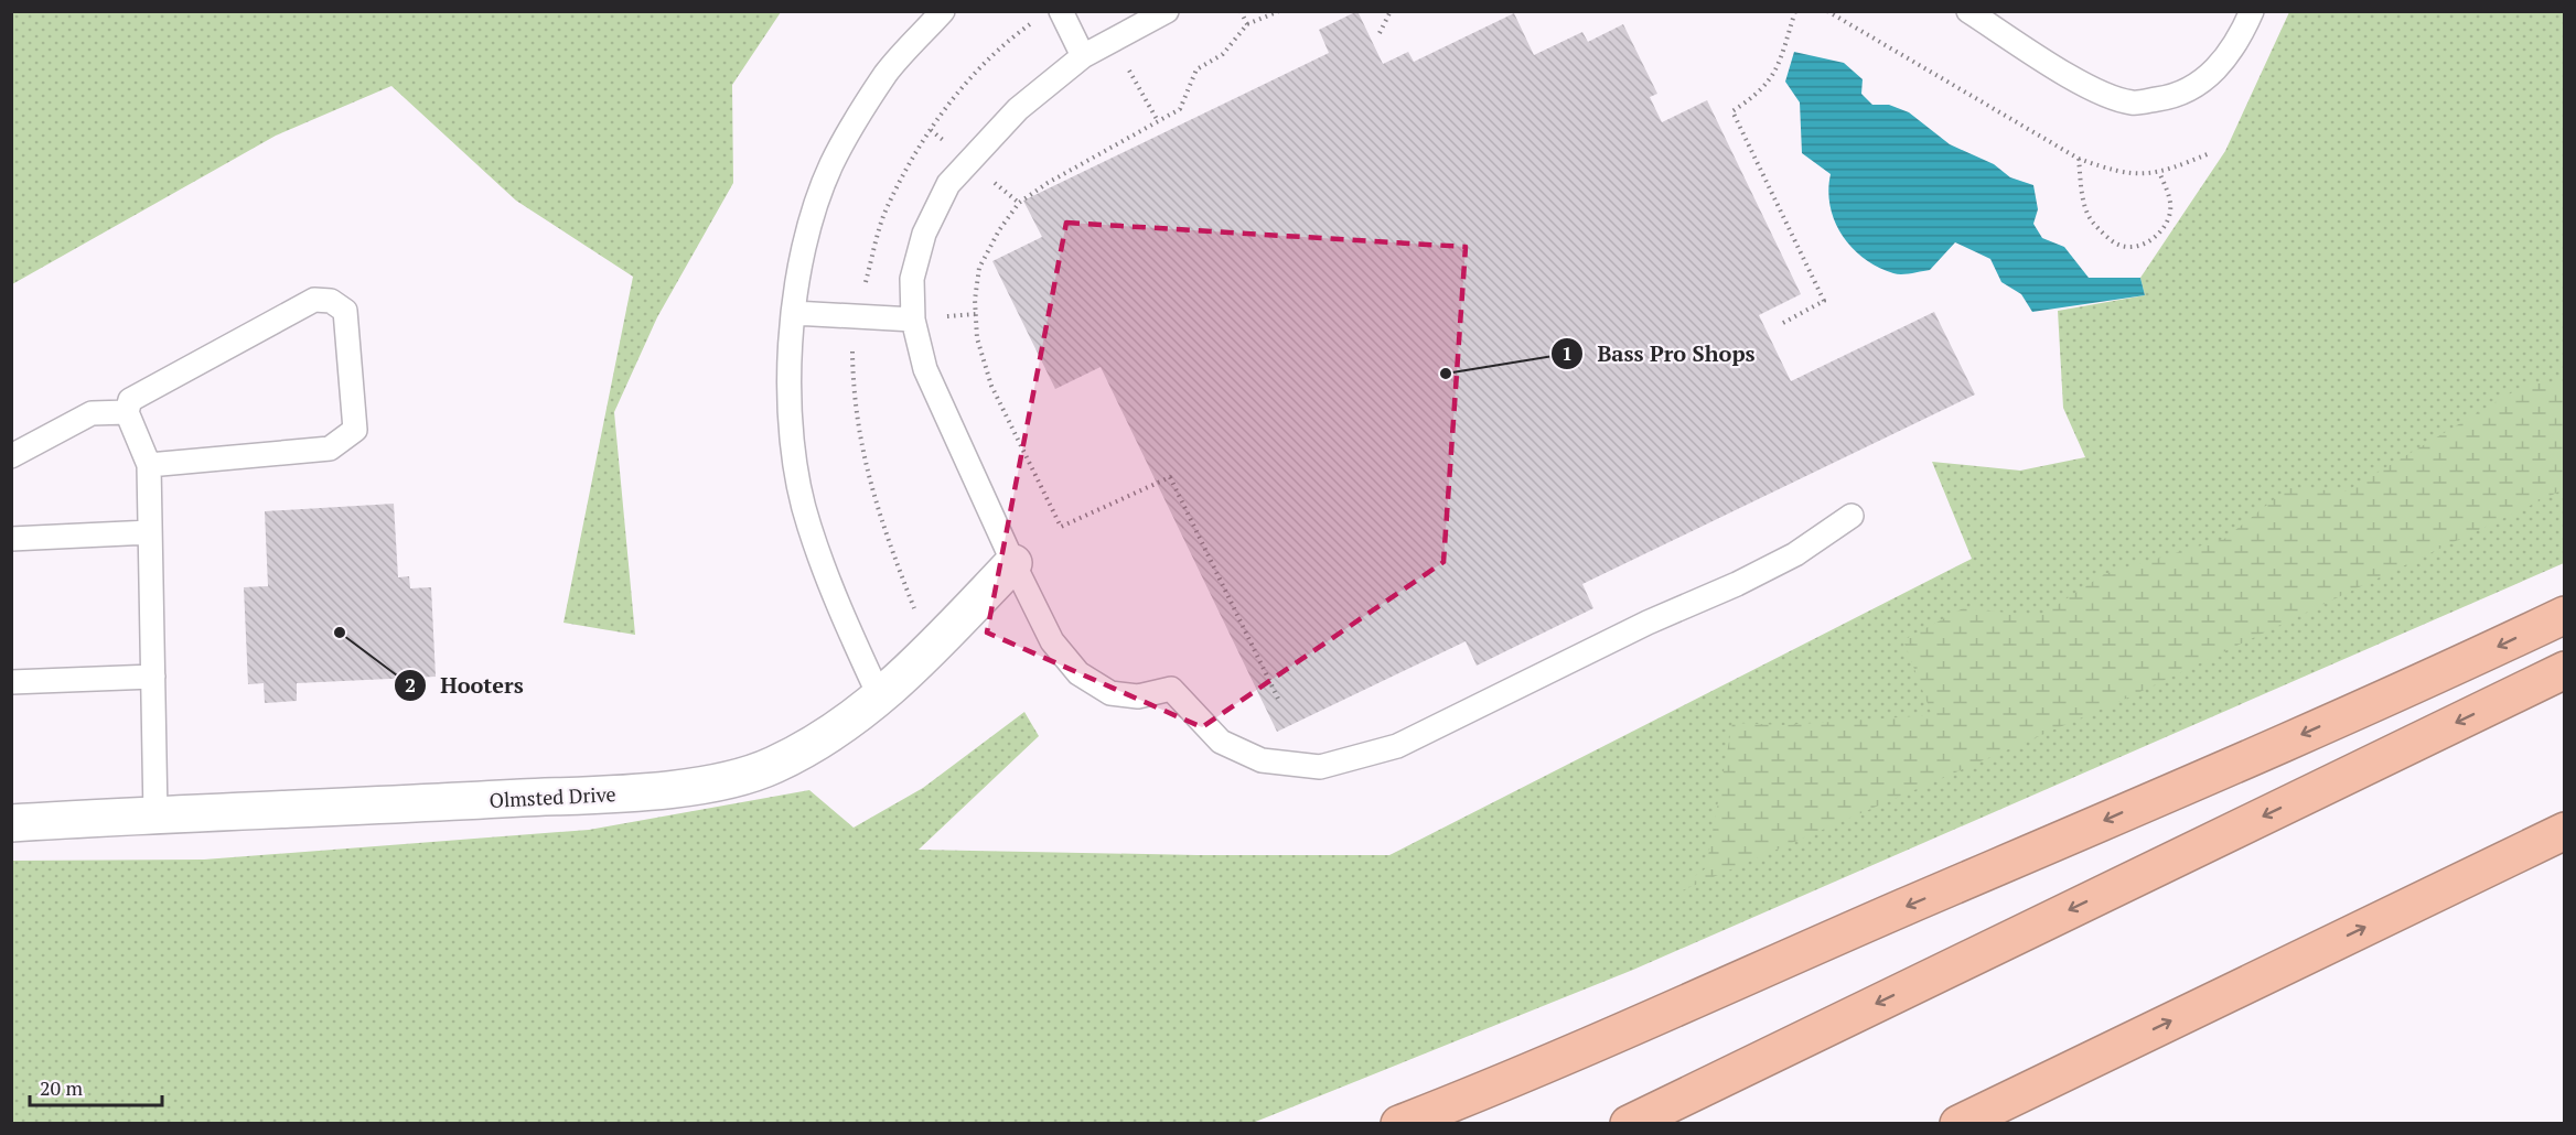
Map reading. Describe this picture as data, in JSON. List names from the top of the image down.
{
  "streets": {
    "street": ["Olmsted Drive"]
  },
  "places": ["Bass Pro Shops", "Hooters"],
  "scale_bar": "20 m"
}
